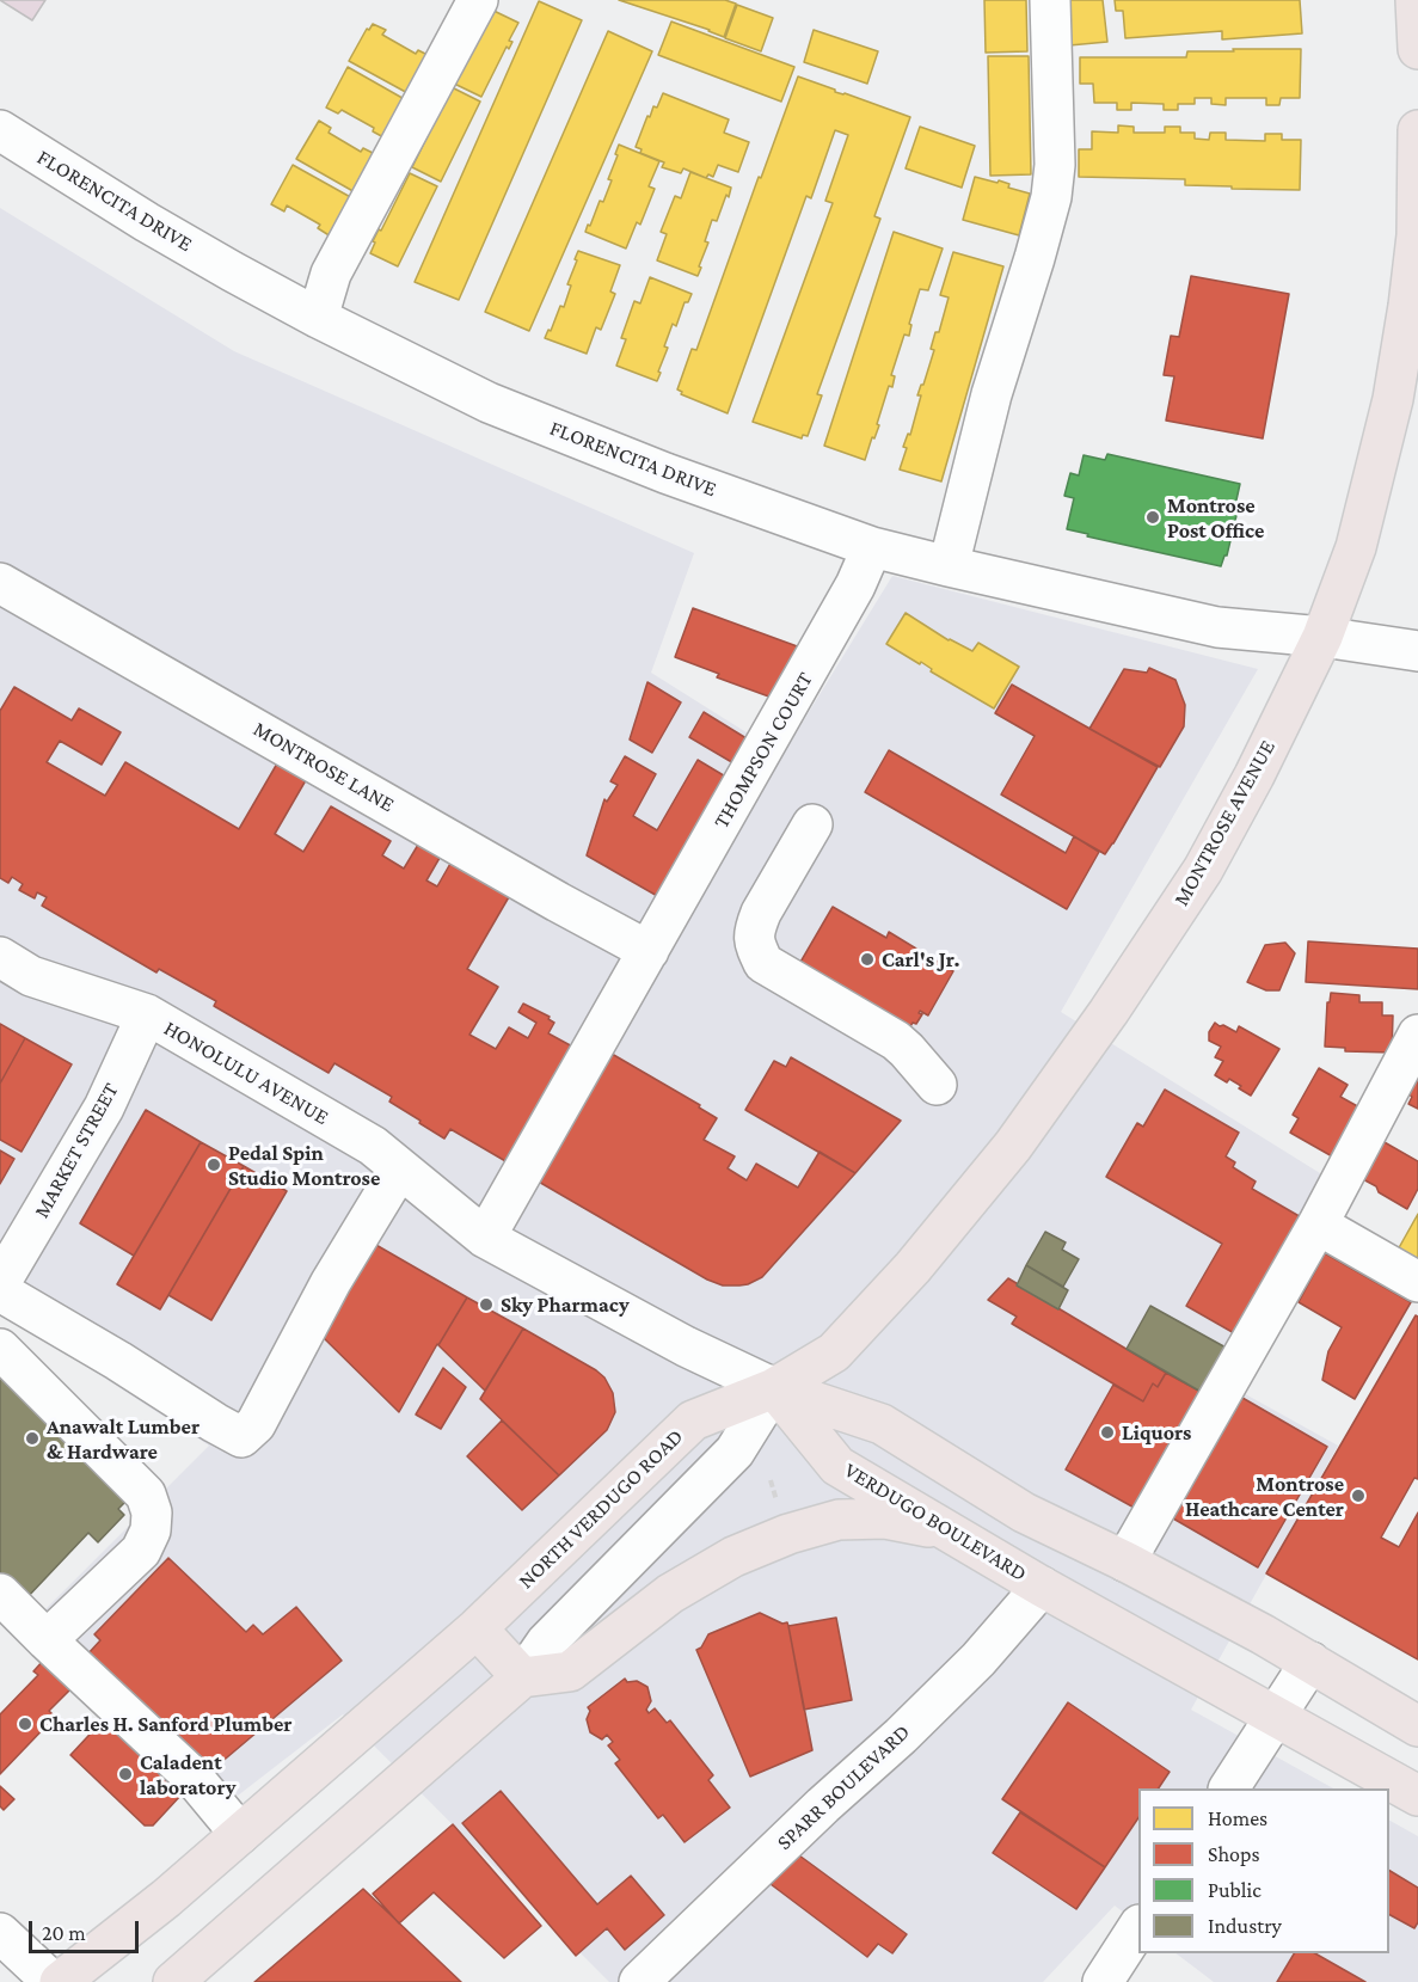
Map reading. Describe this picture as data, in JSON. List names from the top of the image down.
{
  "streets": {
    "main road": ["MONTROSE AVENUE", "NORTH VERDUGO ROAD", "VERDUGO BOULEVARD"],
    "street": [
      "FLORENCITA DRIVE",
      "THOMPSON COURT",
      "MONTROSE LANE",
      "HONOLULU AVENUE",
      "MARKET STREET",
      "SPARR BOULEVARD"
    ]
  },
  "crossings": [
    ["FLORENCITA DRIVE", "THOMPSON COURT"],
    ["FLORENCITA DRIVE", "MONTROSE AVENUE"],
    ["THOMPSON COURT", "MONTROSE LANE"],
    ["THOMPSON COURT", "HONOLULU AVENUE"],
    ["MONTROSE AVENUE", "HONOLULU AVENUE"],
    ["MONTROSE AVENUE", "NORTH VERDUGO ROAD"],
    ["MONTROSE AVENUE", "VERDUGO BOULEVARD"],
    ["HONOLULU AVENUE", "MARKET STREET"],
    ["HONOLULU AVENUE", "NORTH VERDUGO ROAD"],
    ["HONOLULU AVENUE", "VERDUGO BOULEVARD"],
    ["NORTH VERDUGO ROAD", "VERDUGO BOULEVARD"],
    ["VERDUGO BOULEVARD", "SPARR BOULEVARD"]
  ],
  "places": [
    "Montrose Post Office",
    "Carl's Jr.",
    "Pedal Spin Studio Montrose",
    "Sky Pharmacy",
    "Liquors",
    "Anawalt Lumber & Hardware",
    "Montrose Heathcare Center",
    "Charles H. Sanford Plumber",
    "Caladent laboratory"
  ],
  "legend": [
    "Homes",
    "Shops",
    "Public",
    "Industry"
  ],
  "scale_bar": "20 m"
}
